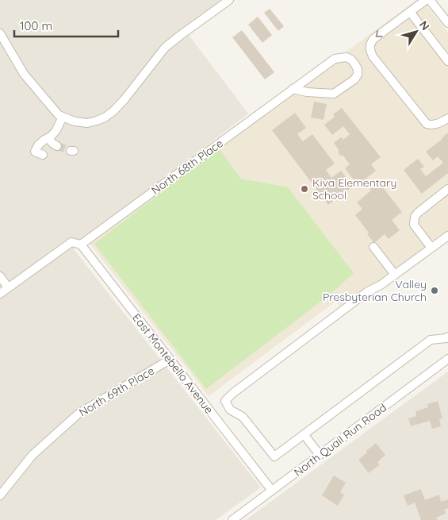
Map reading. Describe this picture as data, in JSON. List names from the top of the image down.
{
  "streets": {
    "street": [
      "North 68th Place",
      "East Montebello Avenue",
      "North 69th Place",
      "North Quail Run Road"
    ]
  },
  "crossings": [
    ["North 68th Place", "East Montebello Avenue"],
    ["East Montebello Avenue", "North 69th Place"],
    ["East Montebello Avenue", "North Quail Run Road"]
  ],
  "places": ["Kiva Elementary School", "Valley Presbyterian Church"],
  "scale_bar": "100 m",
  "north": "top right"
}
